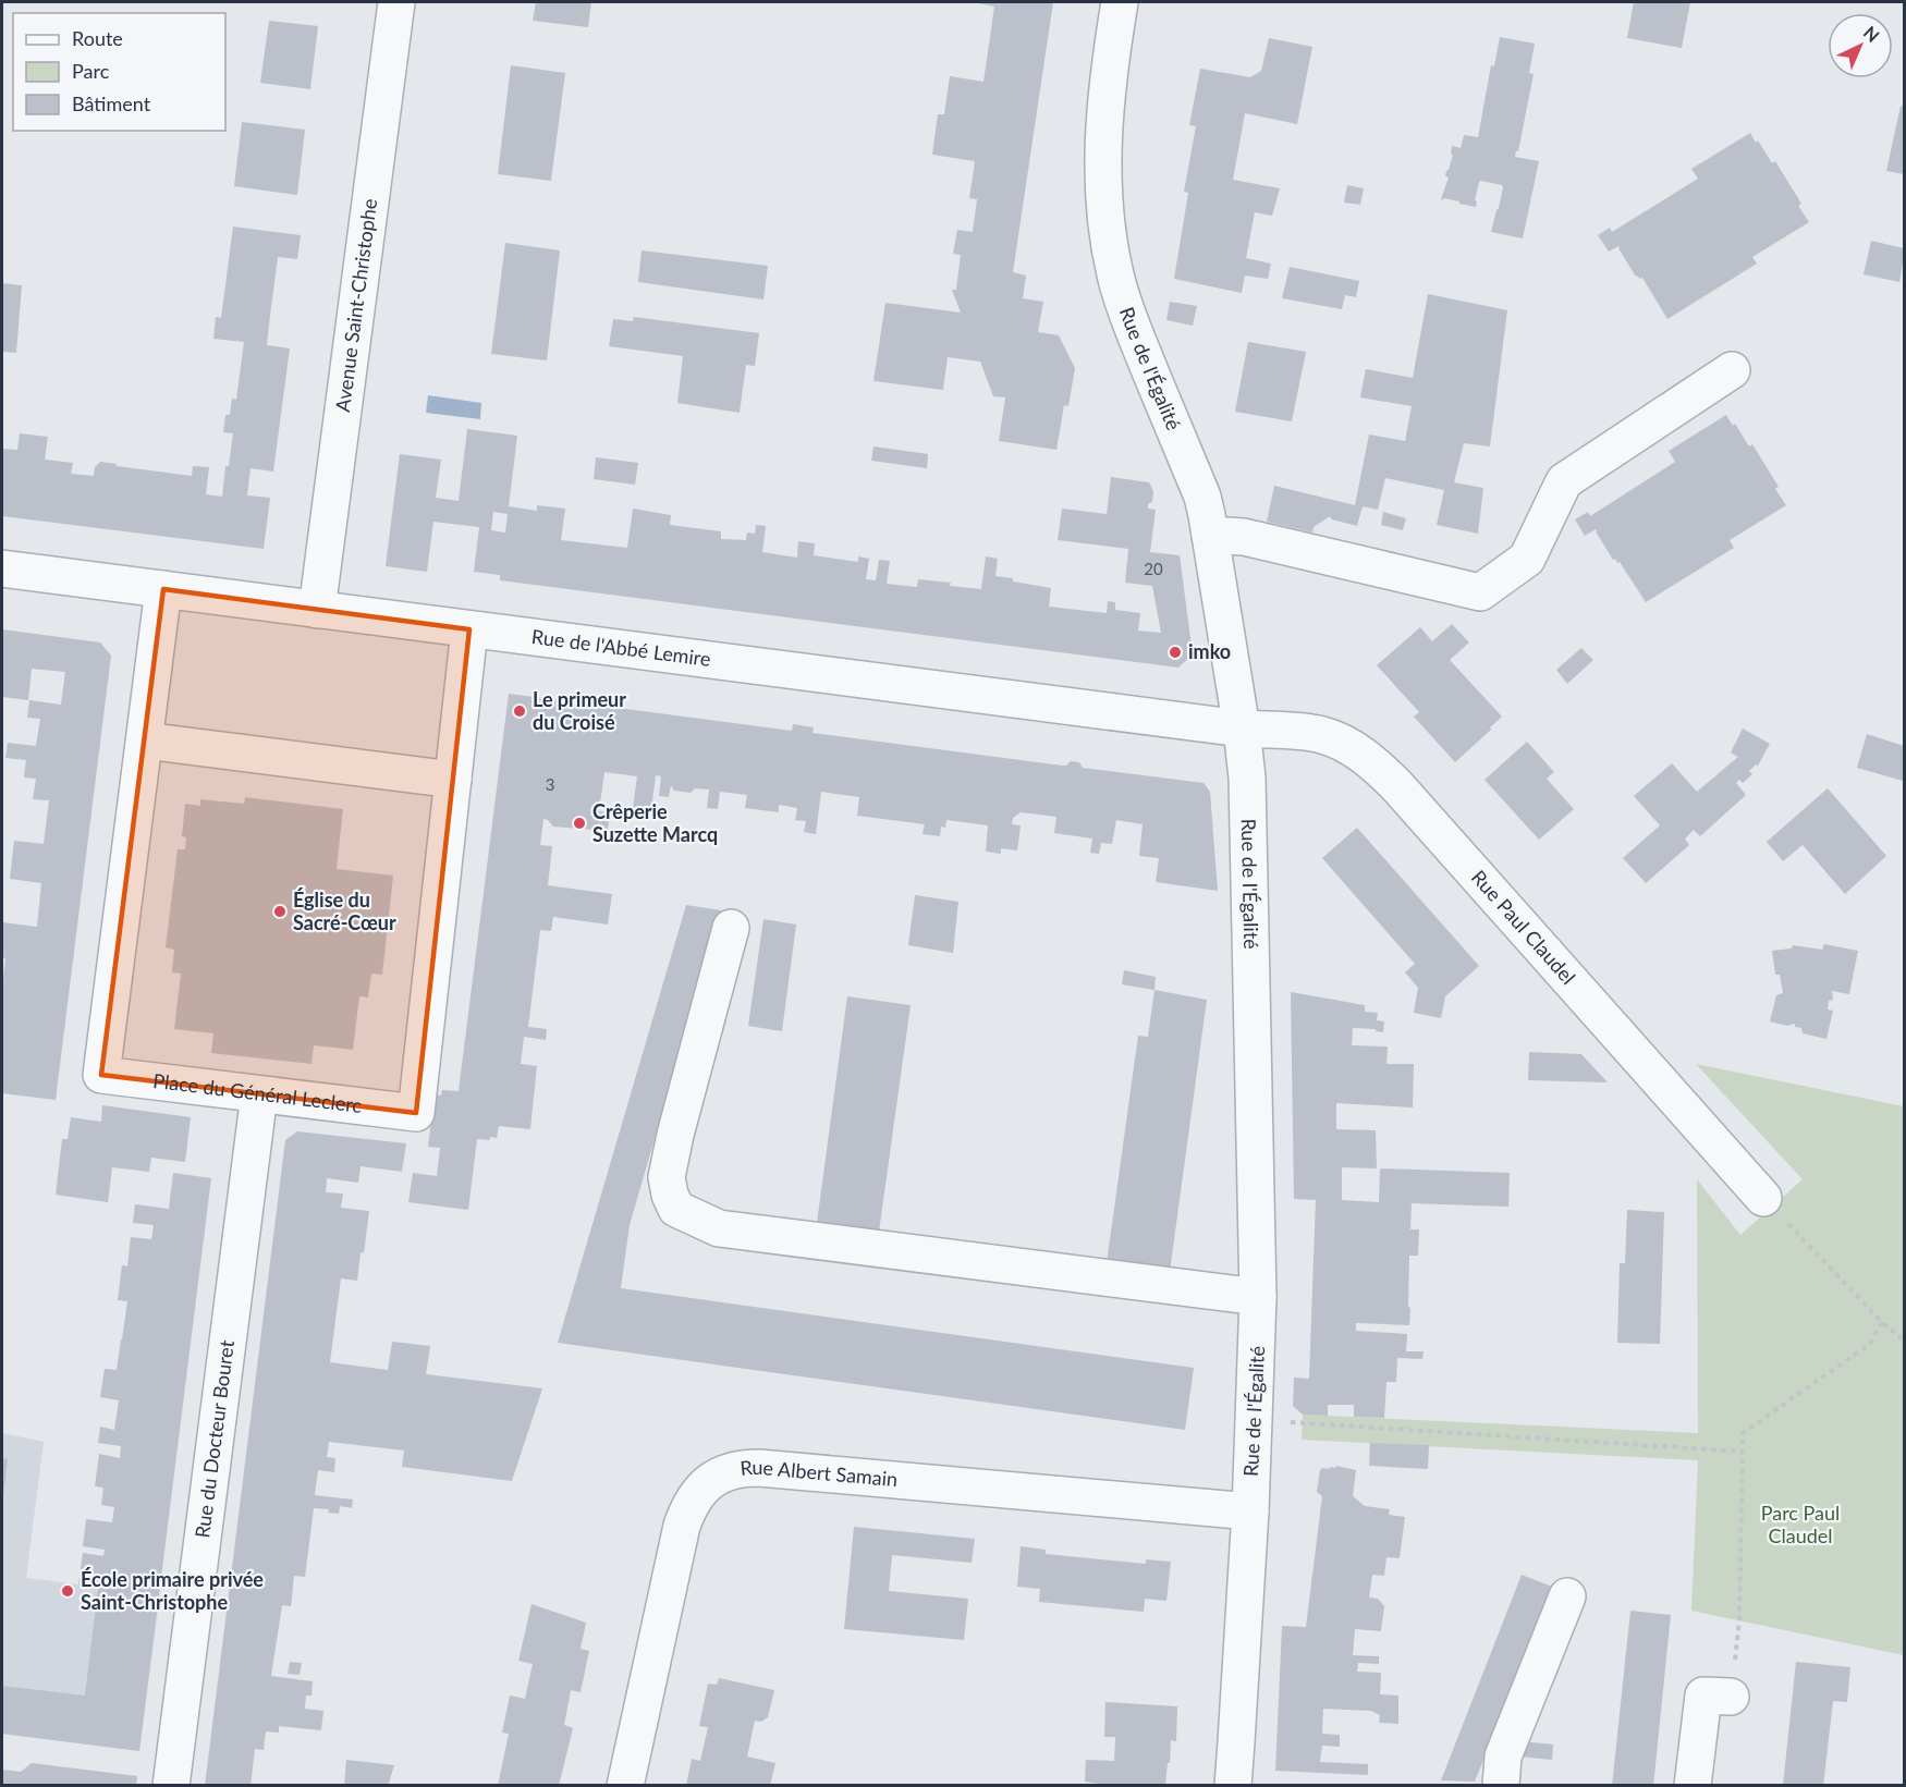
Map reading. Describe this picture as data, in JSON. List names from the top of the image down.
{
  "streets": {
    "street": [
      "Avenue Saint-Christophe",
      "Rue de l'Égalité",
      "Rue de l'Abbé Lemire",
      "Rue Paul Claudel",
      "Place du Général Leclerc",
      "Rue du Docteur Bouret",
      "Rue Albert Samain"
    ]
  },
  "crossings": [
    ["Avenue Saint-Christophe", "Rue de l'Abbé Lemire"],
    ["Rue de l'Égalité", "Rue de l'Abbé Lemire"],
    ["Rue de l'Égalité", "Rue Paul Claudel"],
    ["Rue de l'Égalité", "Rue Albert Samain"],
    ["Rue de l'Abbé Lemire", "Rue Paul Claudel"],
    ["Rue de l'Abbé Lemire", "Place du Général Leclerc"],
    ["Place du Général Leclerc", "Rue du Docteur Bouret"]
  ],
  "parks": ["Parc Paul Claudel"],
  "places": [
    "imko",
    "Le primeur du Croisé",
    "Crêperie Suzette Marcq",
    "Église du Sacré-Cœur",
    "École primaire privée Saint-Christophe"
  ],
  "house_numbers": ["20", "3"],
  "legend": ["Route", "Parc", "Bâtiment"],
  "north": "top right"
}
